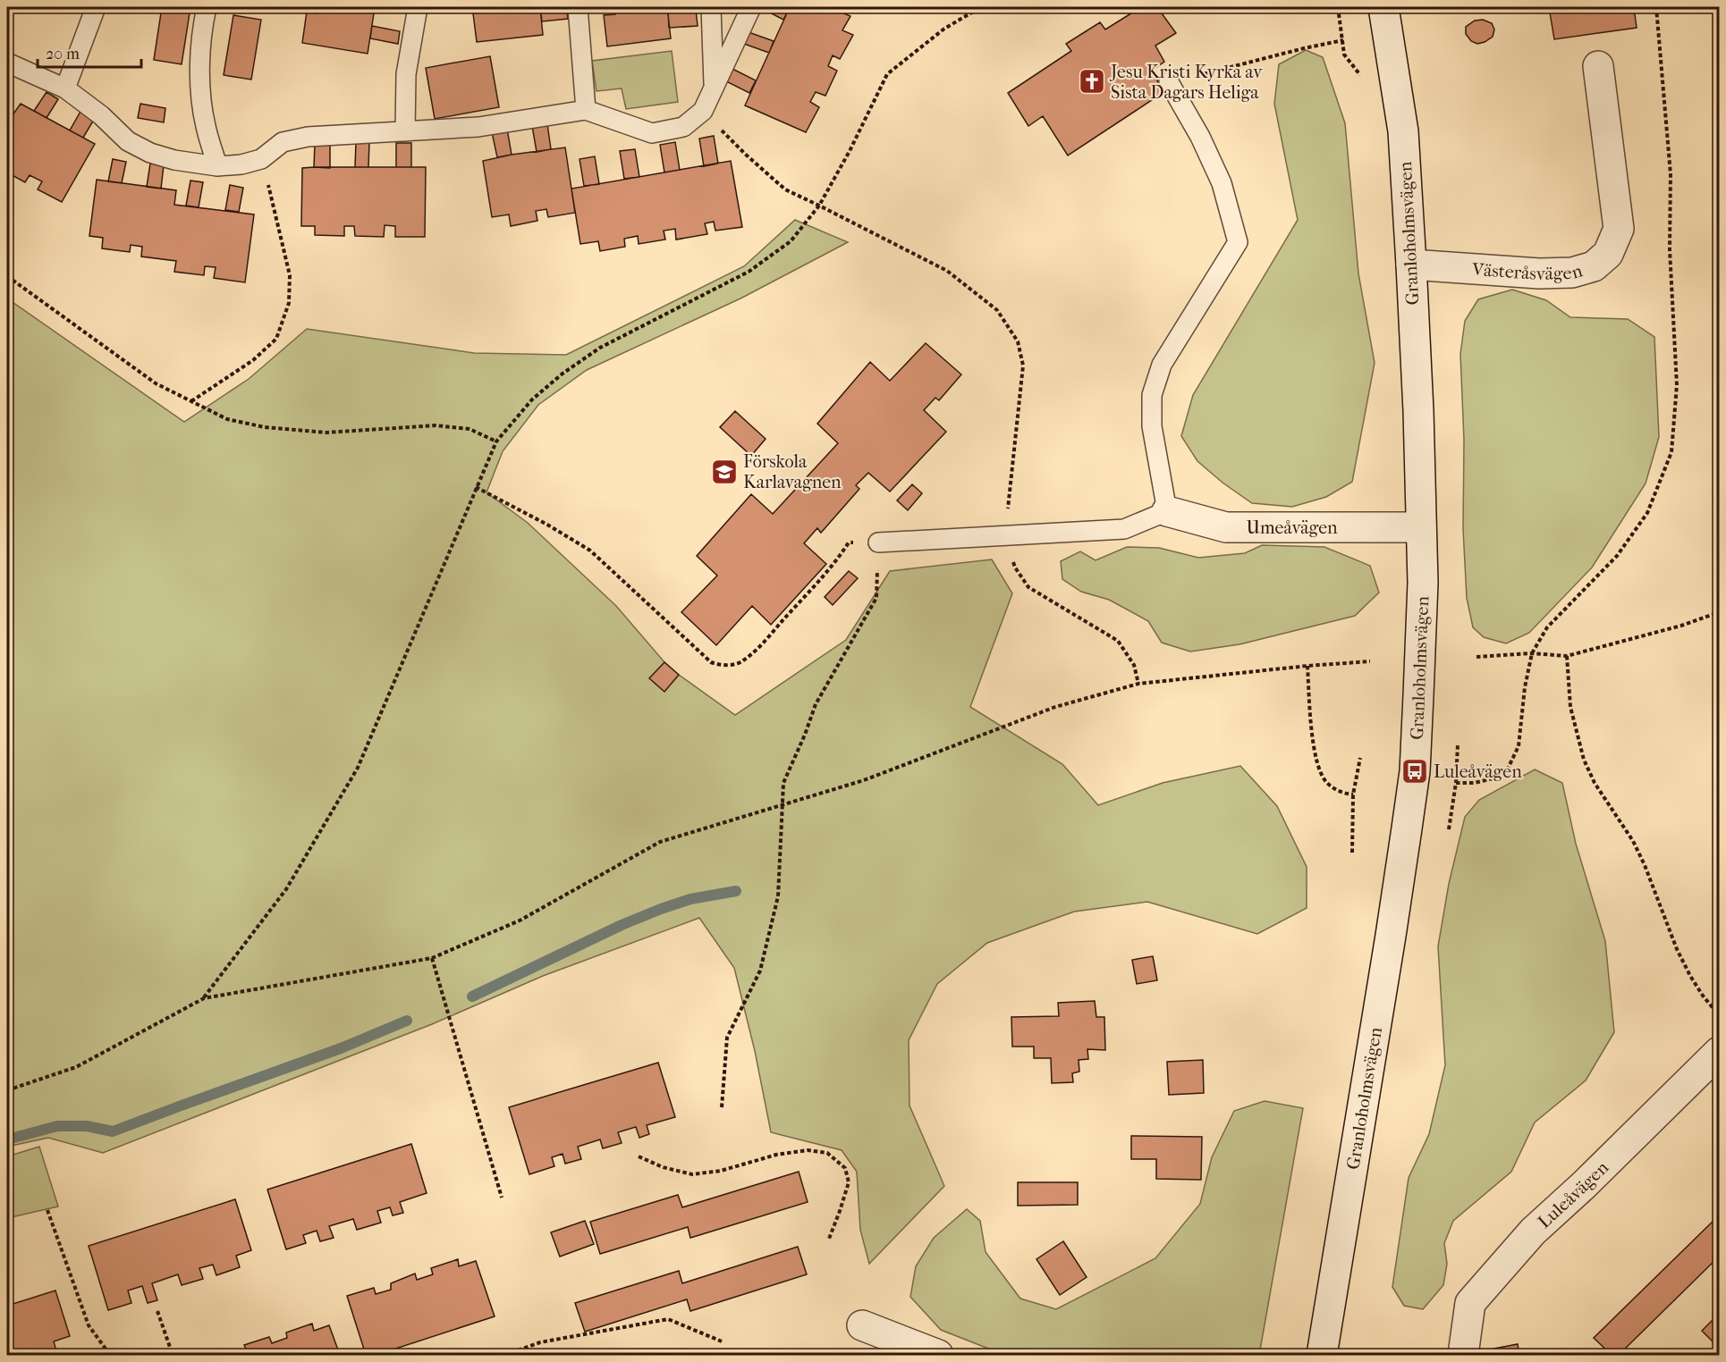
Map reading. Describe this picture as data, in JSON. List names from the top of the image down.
{
  "streets": {
    "street": [
      "Granloholmsvägen",
      "Västeråsvägen",
      "Umeåvägen",
      "Luleåvägen"
    ]
  },
  "crossings": [
    ["Granloholmsvägen", "Västeråsvägen"],
    ["Granloholmsvägen", "Umeåvägen"]
  ],
  "places": {
    "church": ["Jesu Kristi Kyrka av Sista Dagars Heliga"],
    "school or university": ["Förskola Karlavagnen"],
    "bus stop": ["Luleåvägen"]
  },
  "scale_bar": "20 m"
}
